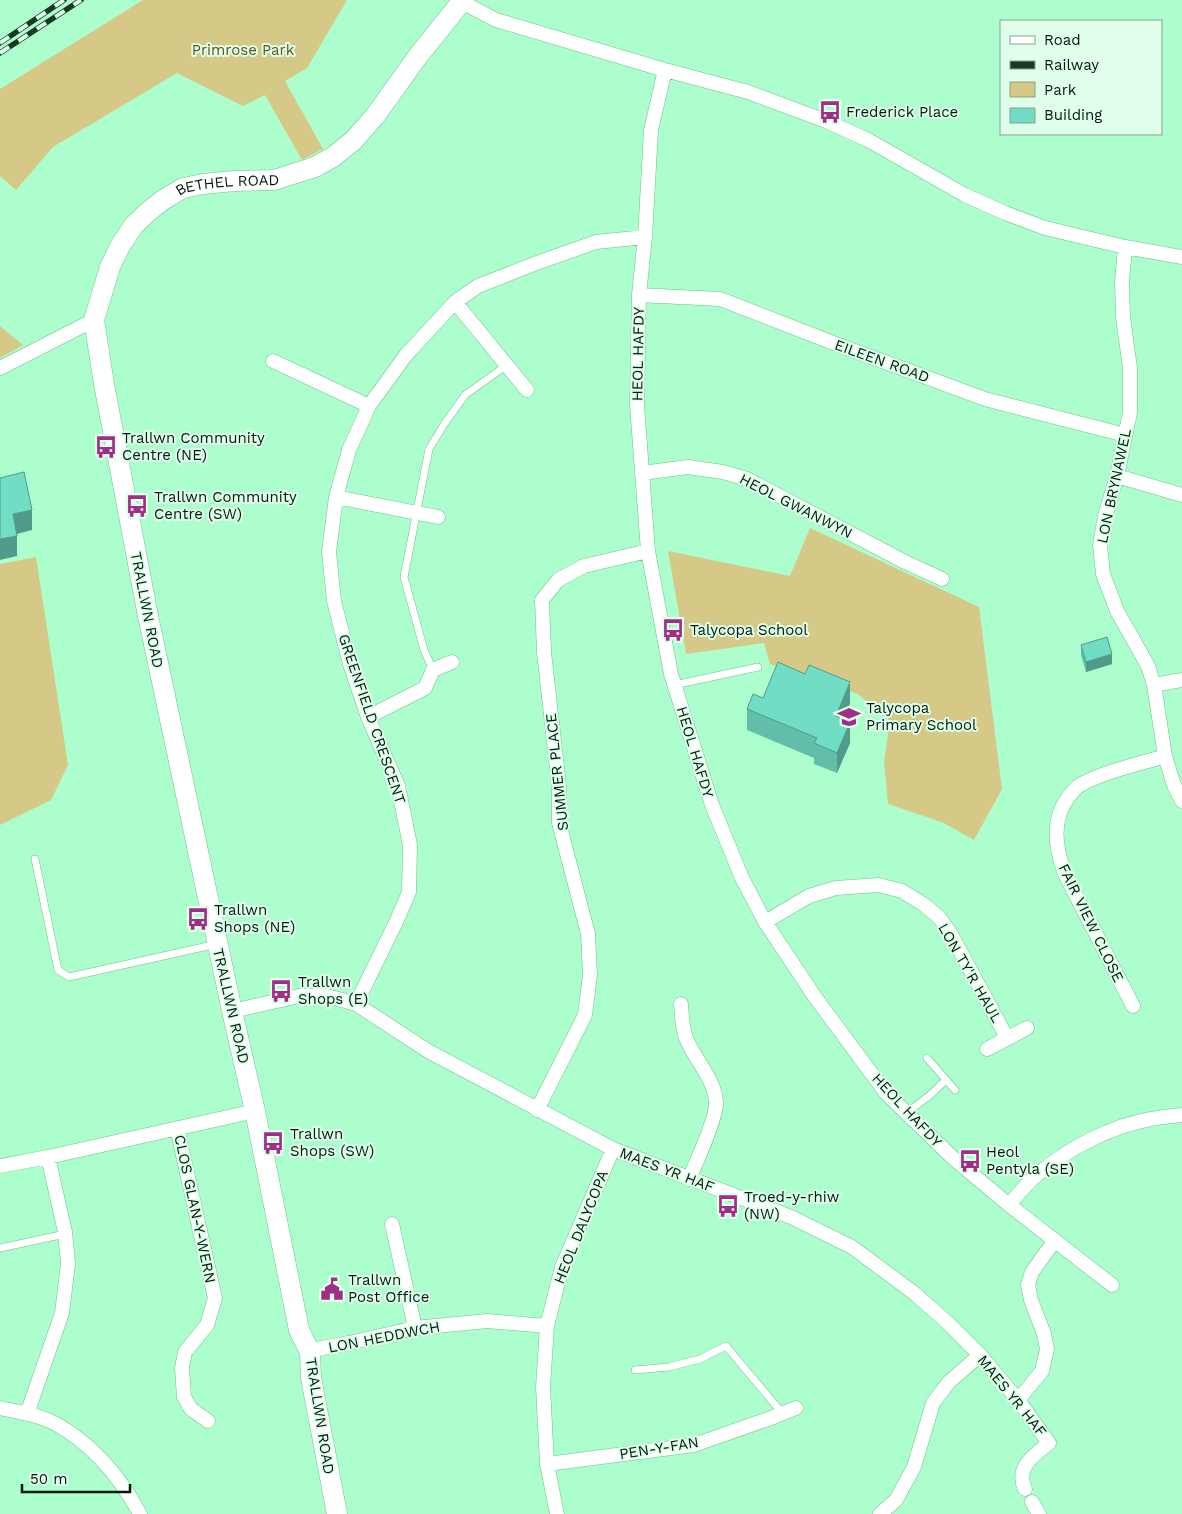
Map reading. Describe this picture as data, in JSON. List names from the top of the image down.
{
  "streets": {
    "street": [
      "BETHEL ROAD",
      "HEOL HAFDY",
      "EILEEN ROAD",
      "LON BRYNAWEL",
      "HEOL GWANWYN",
      "TRALLWN ROAD",
      "GREENFIELD CRESCENT",
      "SUMMER PLACE",
      "FAIR VIEW CLOSE",
      "LON TY'R HAUL",
      "MAES YR HAF",
      "CLOS GLAN-Y-WERN",
      "HEOL DALYCOPA",
      "LON HEDDWCH",
      "PEN-Y-FAN"
    ]
  },
  "crossings": [
    ["BETHEL ROAD", "TRALLWN ROAD"],
    ["HEOL HAFDY", "EILEEN ROAD"],
    ["HEOL HAFDY", "HEOL GWANWYN"],
    ["HEOL HAFDY", "GREENFIELD CRESCENT"],
    ["HEOL HAFDY", "SUMMER PLACE"],
    ["HEOL HAFDY", "LON TY'R HAUL"],
    ["EILEEN ROAD", "LON BRYNAWEL"],
    ["LON BRYNAWEL", "FAIR VIEW CLOSE"],
    ["TRALLWN ROAD", "MAES YR HAF"],
    ["TRALLWN ROAD", "LON HEDDWCH"],
    ["GREENFIELD CRESCENT", "MAES YR HAF"],
    ["SUMMER PLACE", "MAES YR HAF"],
    ["MAES YR HAF", "HEOL DALYCOPA"],
    ["HEOL DALYCOPA", "LON HEDDWCH"],
    ["HEOL DALYCOPA", "PEN-Y-FAN"]
  ],
  "parks": ["Primrose Park"],
  "places": {
    "bus stop": [
      "Frederick Place",
      "Trallwn Community Centre (NE)",
      "Trallwn Community Centre (SW)",
      "Talycopa School",
      "Trallwn Shops (NE)",
      "Trallwn Shops (E)",
      "Trallwn Shops (SW)",
      "Heol Pentyla (SE)",
      "Troed-y-rhiw (NW)"
    ],
    "school or university": ["Talycopa Primary School"],
    "public building": ["Trallwn Post Office"]
  },
  "legend": [
    "Road",
    "Railway",
    "Park",
    "Building"
  ],
  "scale_bar": "50 m"
}
